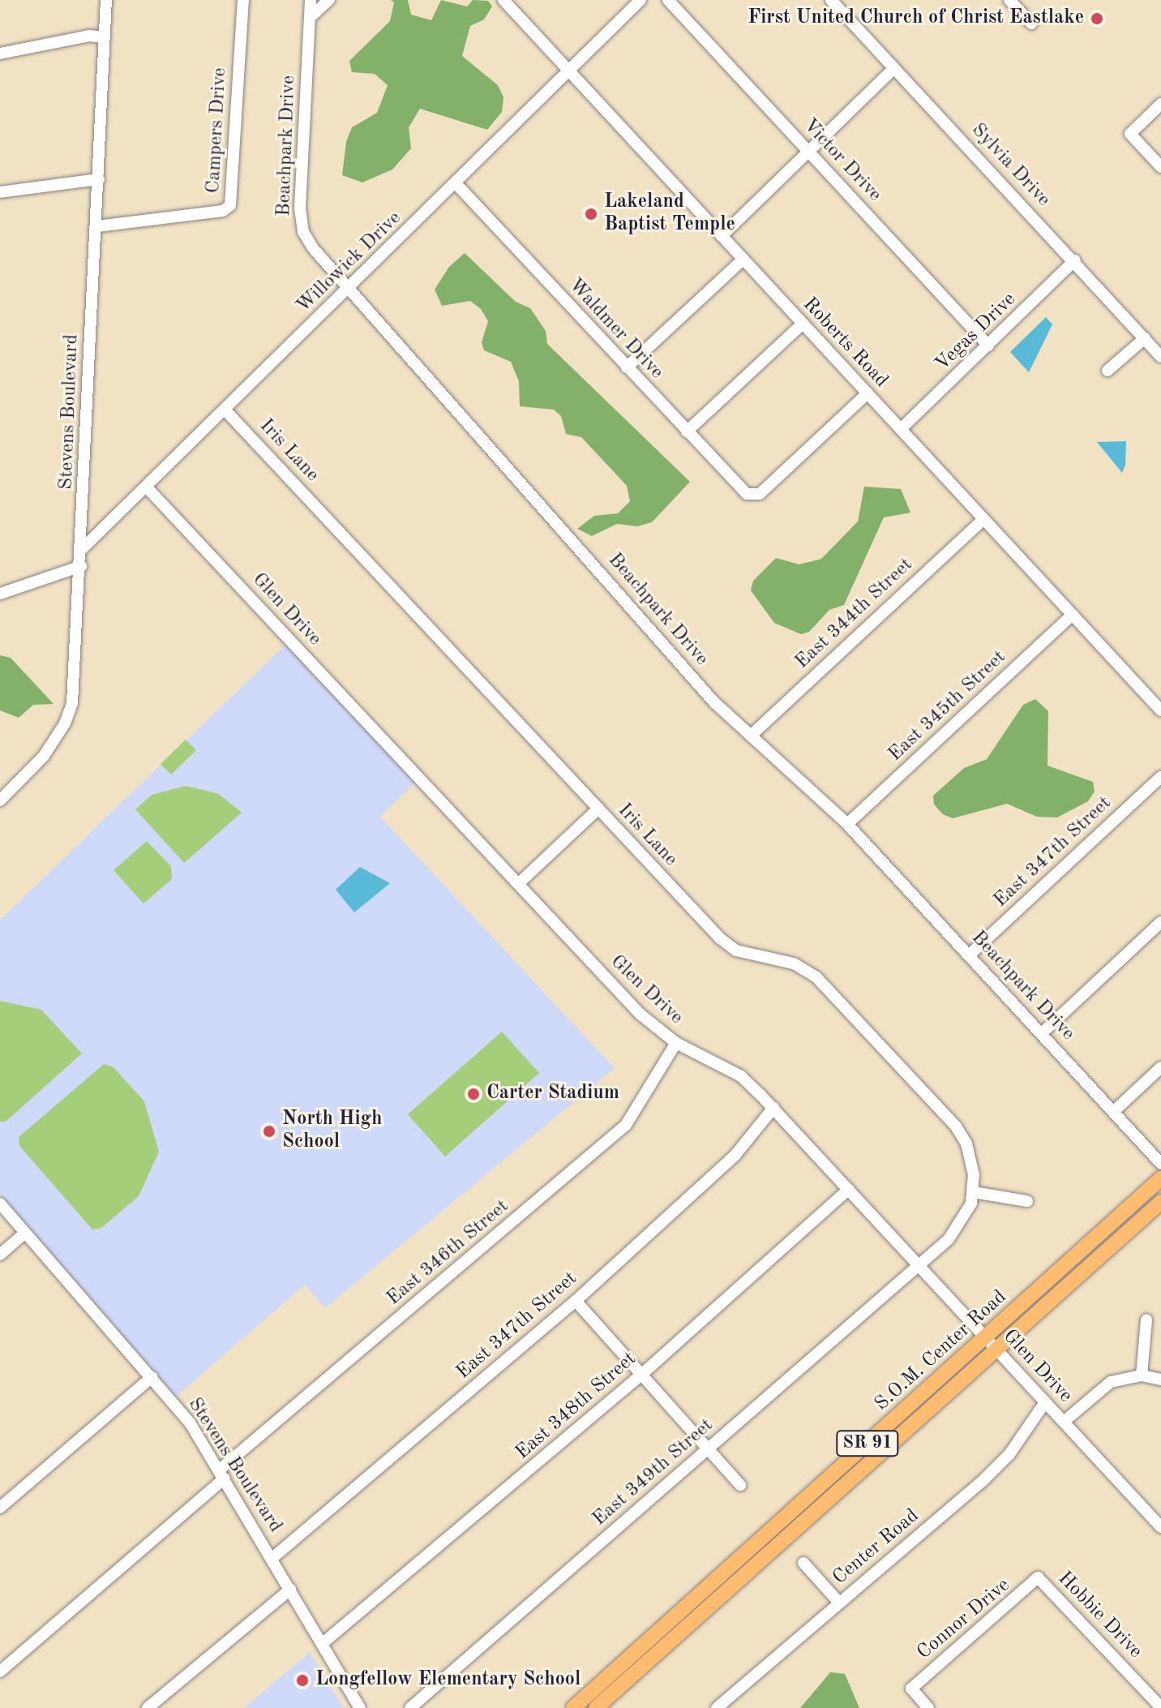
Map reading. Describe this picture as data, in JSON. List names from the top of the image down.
{
  "streets": {
    "main road": ["S.O.M. Center Road", "SR 91"],
    "street": [
      "Campers Drive",
      "Beachpark Drive",
      "Victor Drive",
      "Sylvia Drive",
      "Willowick Drive",
      "Waldmer Drive",
      "Vegas Drive",
      "Roberts Road",
      "Stevens Boulevard",
      "Iris Lane",
      "Glen Drive",
      "East 344th Street",
      "East 345th Street",
      "East 347th Street",
      "East 346th Street",
      "East 348th Street",
      "East 349th Street",
      "Center Road",
      "Hobbie Drive",
      "Connor Drive"
    ]
  },
  "crossings": [
    ["Campers Drive", "Stevens Boulevard"],
    ["Beachpark Drive", "Willowick Drive"],
    ["Beachpark Drive", "East 344th Street"],
    ["Beachpark Drive", "East 345th Street"],
    ["Beachpark Drive", "East 347th Street"],
    ["Victor Drive", "Vegas Drive"],
    ["Sylvia Drive", "Vegas Drive"],
    ["Willowick Drive", "Waldmer Drive"],
    ["Willowick Drive", "Roberts Road"],
    ["Willowick Drive", "Stevens Boulevard"],
    ["Willowick Drive", "Iris Lane"],
    ["Willowick Drive", "Glen Drive"],
    ["Waldmer Drive", "Roberts Road"],
    ["Vegas Drive", "Roberts Road"],
    ["Roberts Road", "East 344th Street"],
    ["Roberts Road", "East 345th Street"],
    ["Stevens Boulevard", "East 347th Street"],
    ["Stevens Boulevard", "East 346th Street"],
    ["Stevens Boulevard", "East 348th Street"],
    ["Iris Lane", "Glen Drive"],
    ["Iris Lane", "East 349th Street"],
    ["Glen Drive", "East 347th Street"],
    ["Glen Drive", "East 346th Street"],
    ["Glen Drive", "S.O.M. Center Road"],
    ["Glen Drive", "East 348th Street"],
    ["Glen Drive", "East 349th Street"],
    ["Glen Drive", "Center Road"],
    ["Hobbie Drive", "Connor Drive"]
  ],
  "places": [
    "First United Church of Christ Eastlake",
    "Lakeland Baptist Temple",
    "Carter Stadium",
    "North High School",
    "Longfellow Elementary School"
  ]
}
